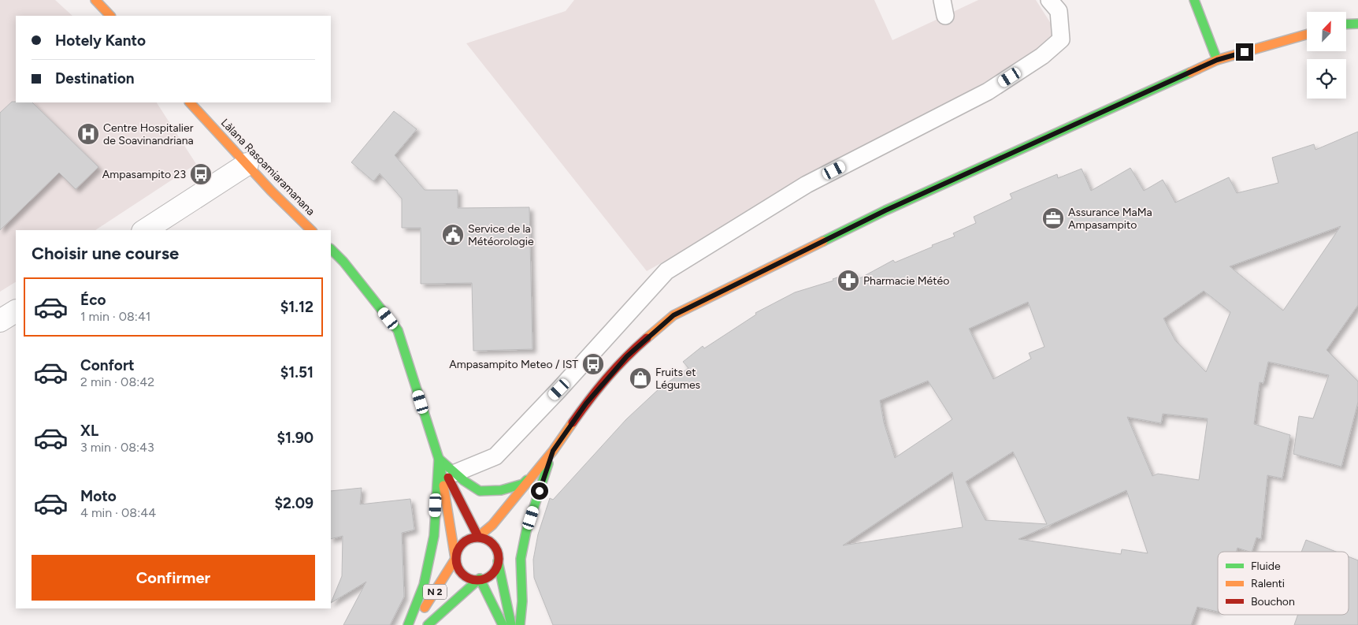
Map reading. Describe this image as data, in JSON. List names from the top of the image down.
{
  "streets": {
    "main road": ["Làlana Rasoamiaramanana", "N 2"]
  },
  "places": {
    "hospital": ["Centre Hospitalier de Soavinandriana"],
    "bus stop": ["Ampasampito 23", "Ampasampito Meteo / IST"],
    "office": ["Assurance MaMa Ampasampito"],
    "public building": ["Service de la Météorologie"],
    "pharmacy": ["Pharmacie Météo"],
    "shop": ["Fruits et Légumes"]
  },
  "legend": ["Fluide", "Ralenti", "Bouchon"],
  "north": "top right",
  "page": {
    "banner": ["Hotely Kanto", "Destination"],
    "heading": "Choisir une course",
    "list": [
      {
        "name": "Éco",
        "note": "1 min · 08:41",
        "value": "$1.12"
      },
      {
        "name": "Confort",
        "note": "2 min · 08:42",
        "value": "$1.51"
      },
      {
        "name": "XL",
        "note": "3 min · 08:43",
        "value": "$1.90"
      },
      {
        "name": "Moto",
        "note": "4 min · 08:44",
        "value": "$2.09"
      }
    ],
    "buttons": "Confirmer"
  }
}
